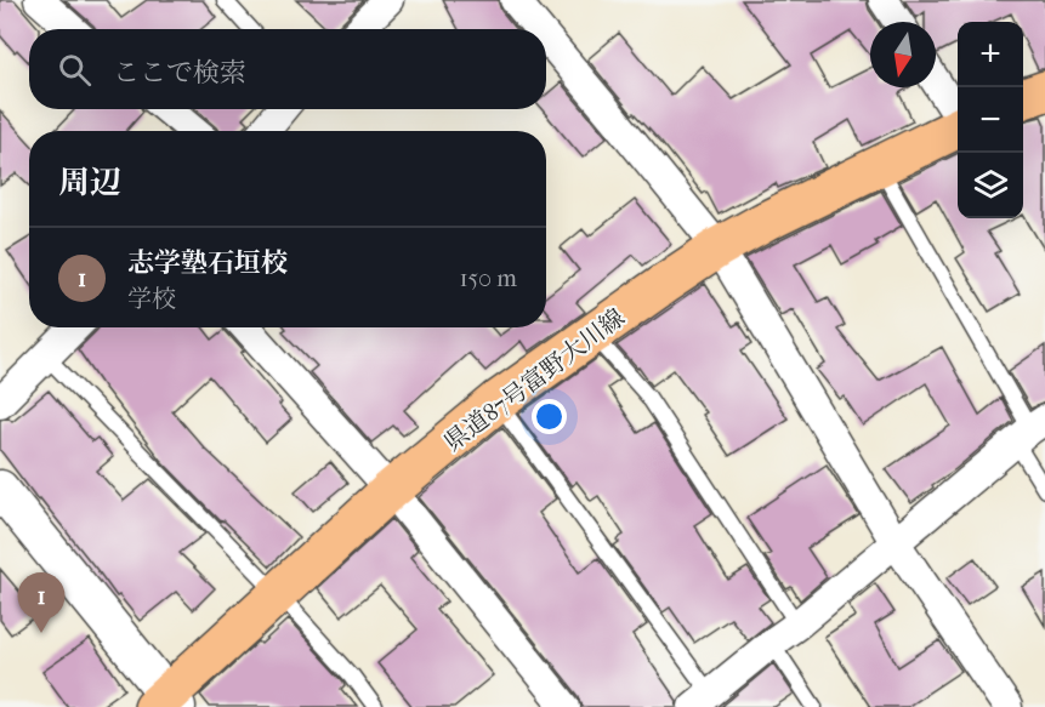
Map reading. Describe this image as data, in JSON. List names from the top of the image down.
{
  "streets": {
    "main road": ["県道87号富野大川線"]
  },
  "north": "bottom",
  "page": {
    "map_buttons": ["+", "−"],
    "search": "ここで検索",
    "heading": "周辺",
    "list": [
      {
        "mark": "1",
        "name": "志学塾石垣校",
        "note": "学校",
        "value": "150 m"
      }
    ],
    "pins": "1"
  }
}
